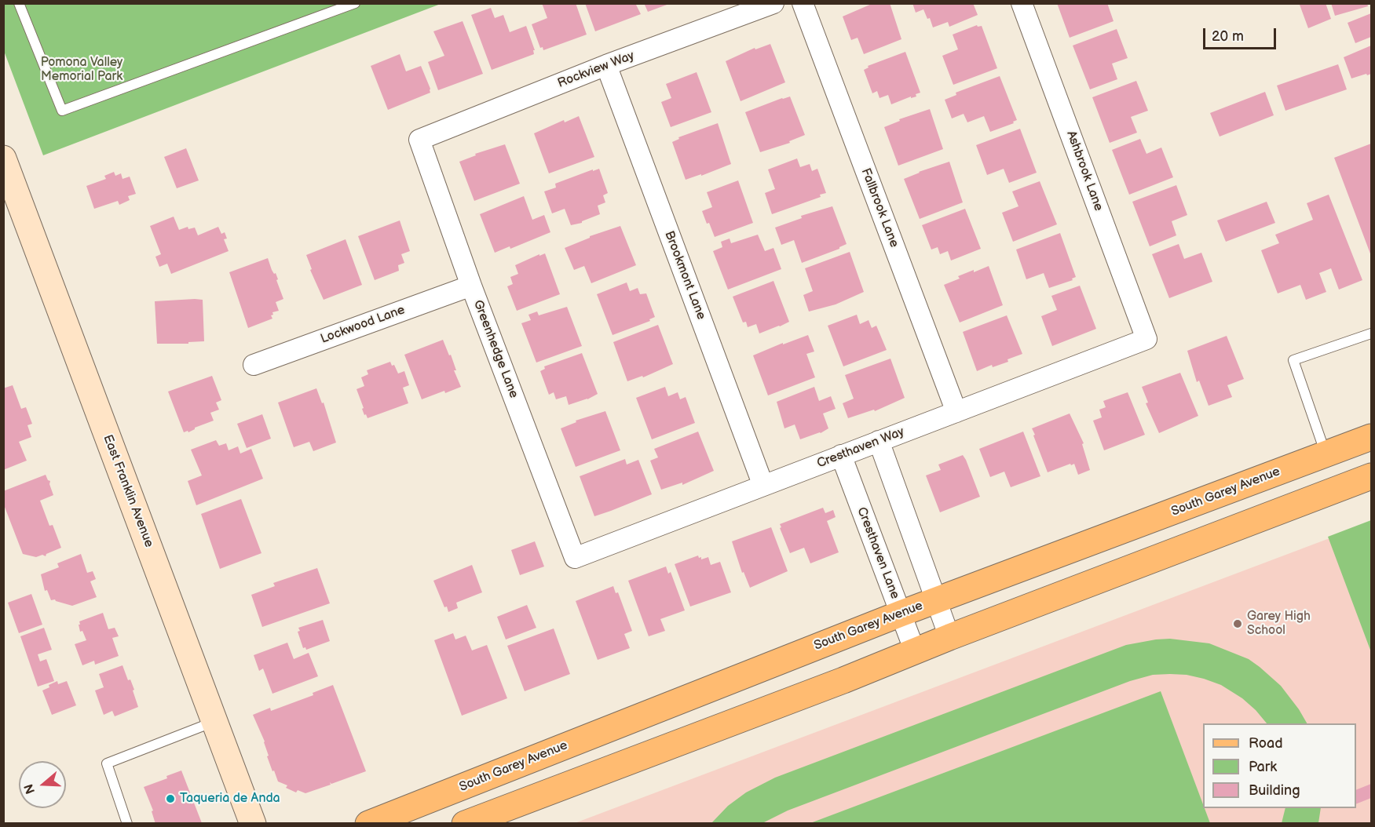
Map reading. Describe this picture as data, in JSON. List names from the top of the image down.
{
  "streets": {
    "main road": ["South Garey Avenue"],
    "street": [
      "Rockview Way",
      "Ashbrook Lane",
      "Fallbrook Lane",
      "Brookmont Lane",
      "Lockwood Lane",
      "Greenhedge Lane",
      "Cresthaven Way",
      "East Franklin Avenue",
      "Cresthaven Lane"
    ]
  },
  "crossings": [
    ["Rockview Way", "Brookmont Lane"],
    ["Rockview Way", "Greenhedge Lane"],
    ["Ashbrook Lane", "Cresthaven Way"],
    ["Fallbrook Lane", "Cresthaven Way"],
    ["Brookmont Lane", "Cresthaven Way"],
    ["Lockwood Lane", "Greenhedge Lane"],
    ["Greenhedge Lane", "Cresthaven Way"],
    ["Cresthaven Way", "Cresthaven Lane"],
    ["South Garey Avenue", "Cresthaven Lane"]
  ],
  "parks": ["Pomona Valley Memorial Park"],
  "places": ["Garey High School", "Taqueria de Anda"],
  "legend": ["Road", "Park", "Building"],
  "scale_bar": "20 m",
  "north": "left"
}
